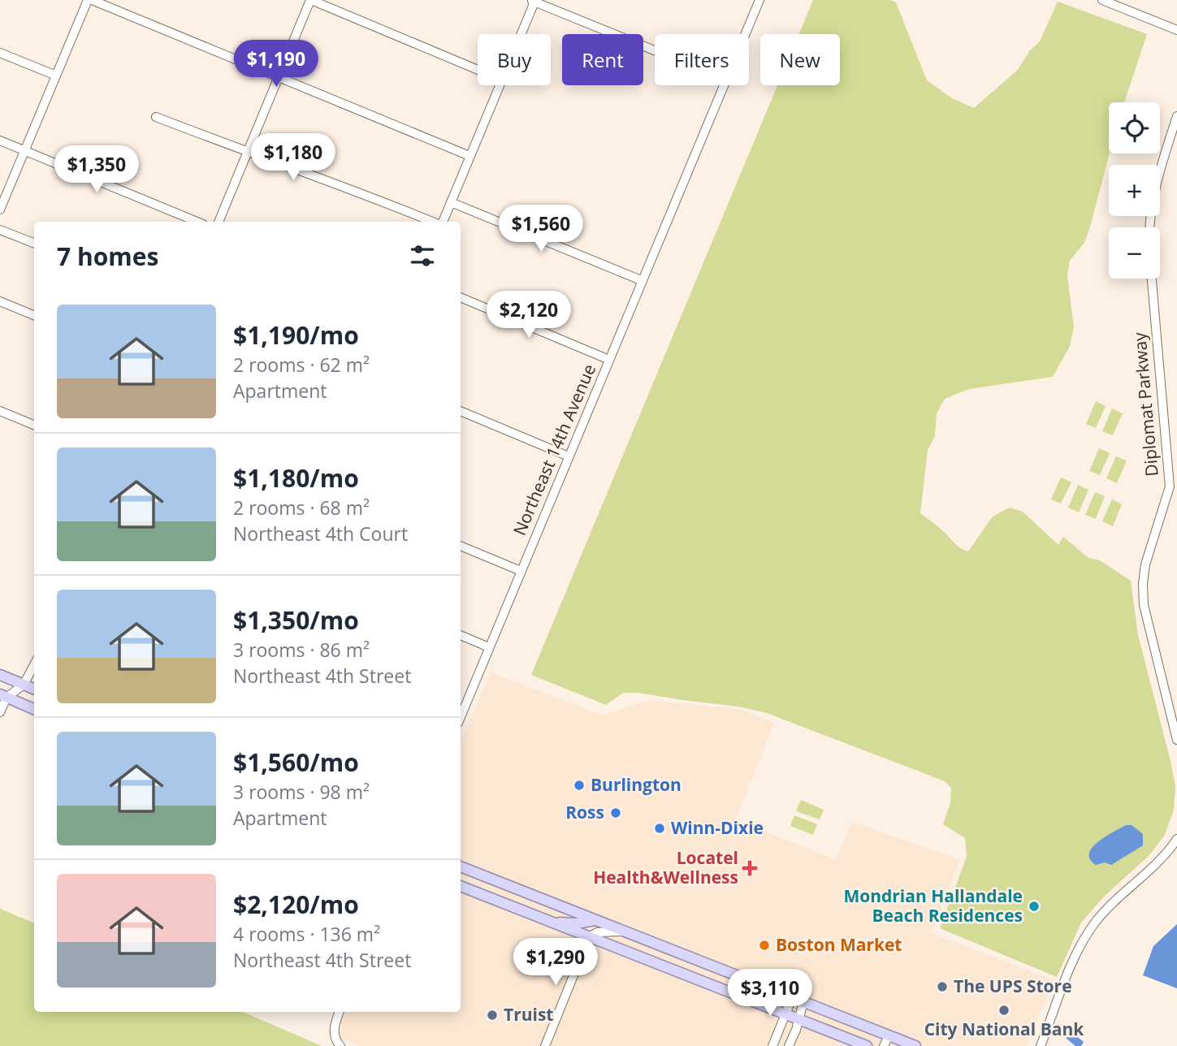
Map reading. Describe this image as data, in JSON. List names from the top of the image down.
{
  "streets": {
    "street": ["Diplomat Parkway", "Northeast 14th Avenue"]
  },
  "places": {
    "other": [
      "Burlington",
      "Ross",
      "Winn-Dixie",
      "Mondrian Hallandale Beach Residences",
      "Boston Market",
      "The UPS Store",
      "City National Bank",
      "Truist"
    ],
    "health": ["Locatel Health&Wellness"]
  },
  "page": {
    "chip": [
      "Buy",
      "Rent",
      "Filters",
      "New"
    ],
    "price": [
      "$1,190",
      "$1,180",
      "$1,350",
      "$1,560",
      "$2,120",
      "$1,290",
      "$3,110"
    ],
    "map_buttons": ["+", "−"],
    "heading": "7 homes",
    "list": [
      {
        "name": "$1,190/mo",
        "note": "2 rooms · 62 m² · Apartment"
      },
      {
        "name": "$1,180/mo",
        "note": "2 rooms · 68 m² · Northeast 4th Court"
      },
      {
        "name": "$1,350/mo",
        "note": "3 rooms · 86 m² · Northeast 4th Street"
      },
      {
        "name": "$1,560/mo",
        "note": "3 rooms · 98 m² · Apartment"
      },
      {
        "name": "$2,120/mo",
        "note": "4 rooms · 136 m² · Northeast 4th Street"
      }
    ]
  }
}
